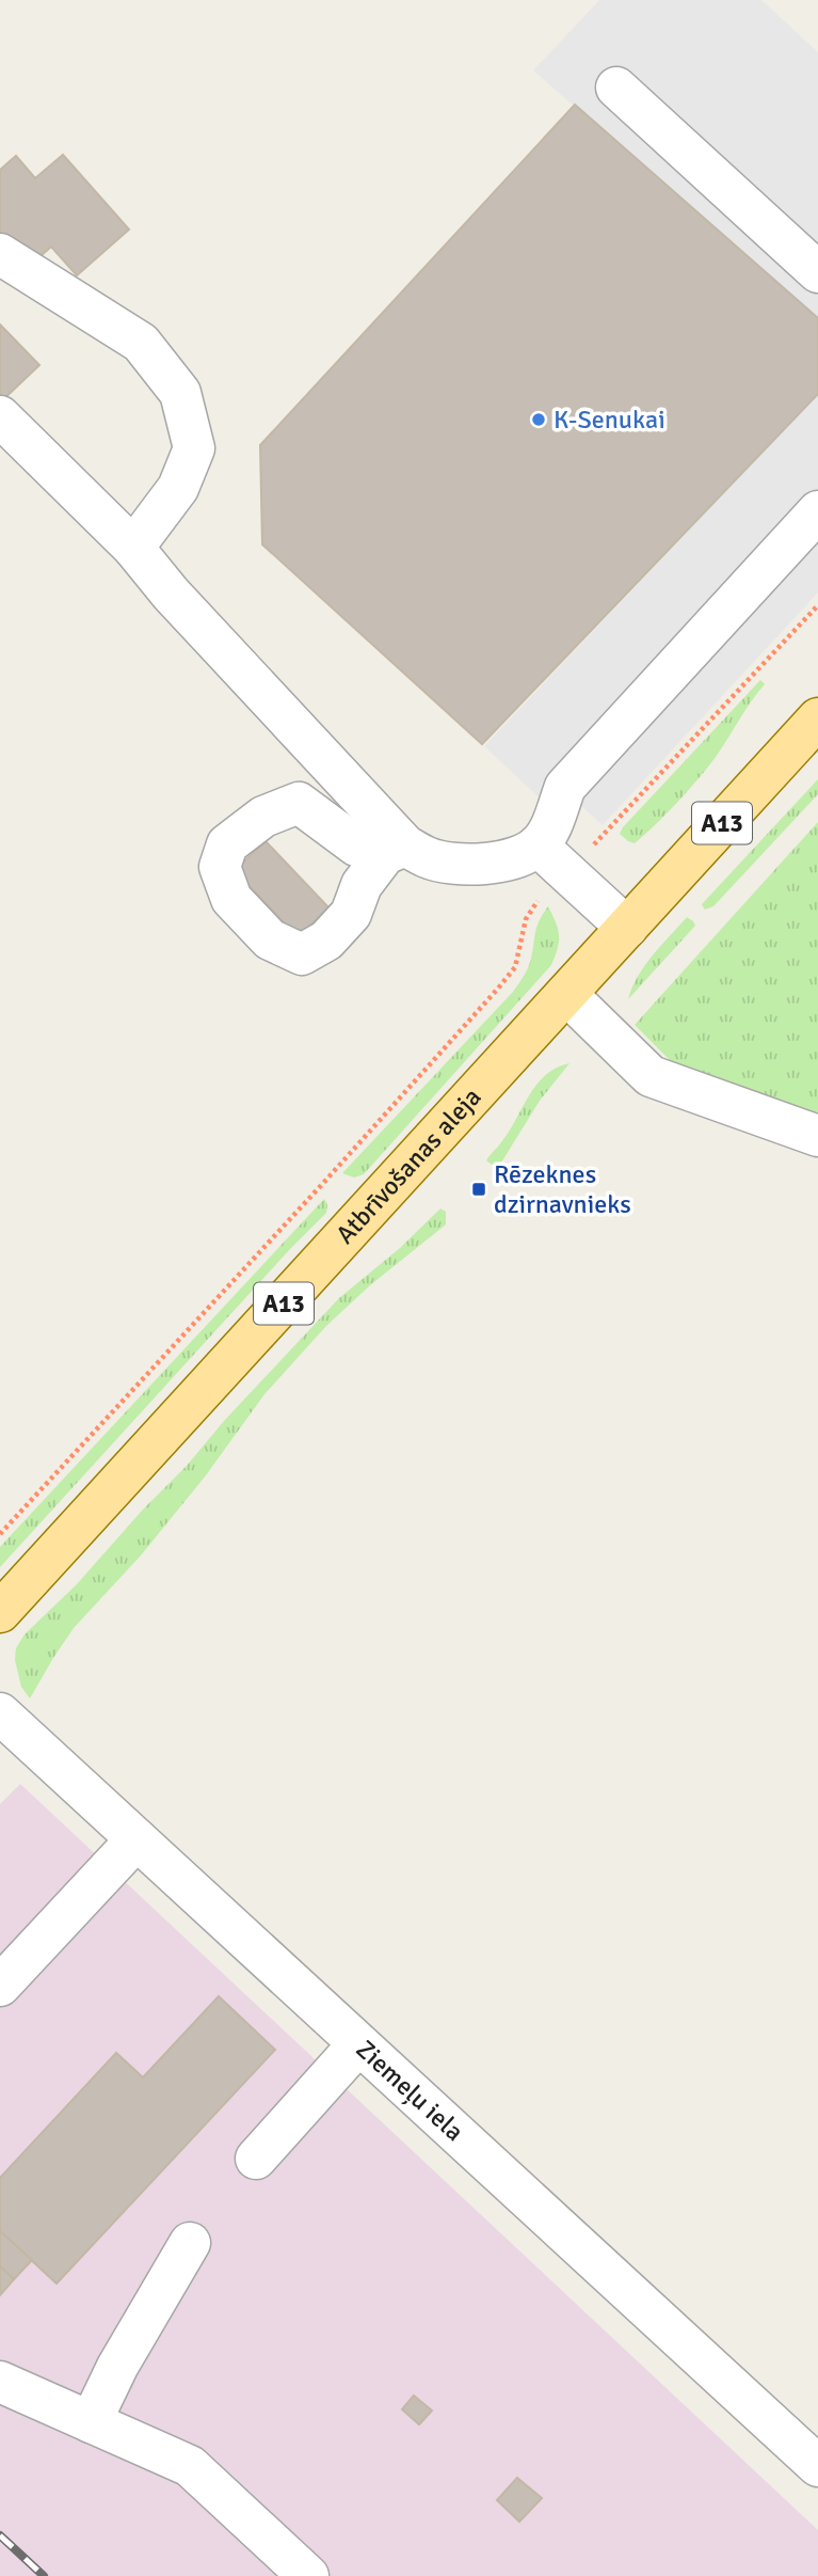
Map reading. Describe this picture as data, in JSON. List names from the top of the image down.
{
  "streets": {
    "main road": ["A13", "Atbrīvošanas aleja"],
    "street": ["Ziemeļu iela"]
  },
  "places": {
    "other": ["K-Senukai"],
    "transit": ["Rēzeknes dzirnavnieks"]
  }
}
